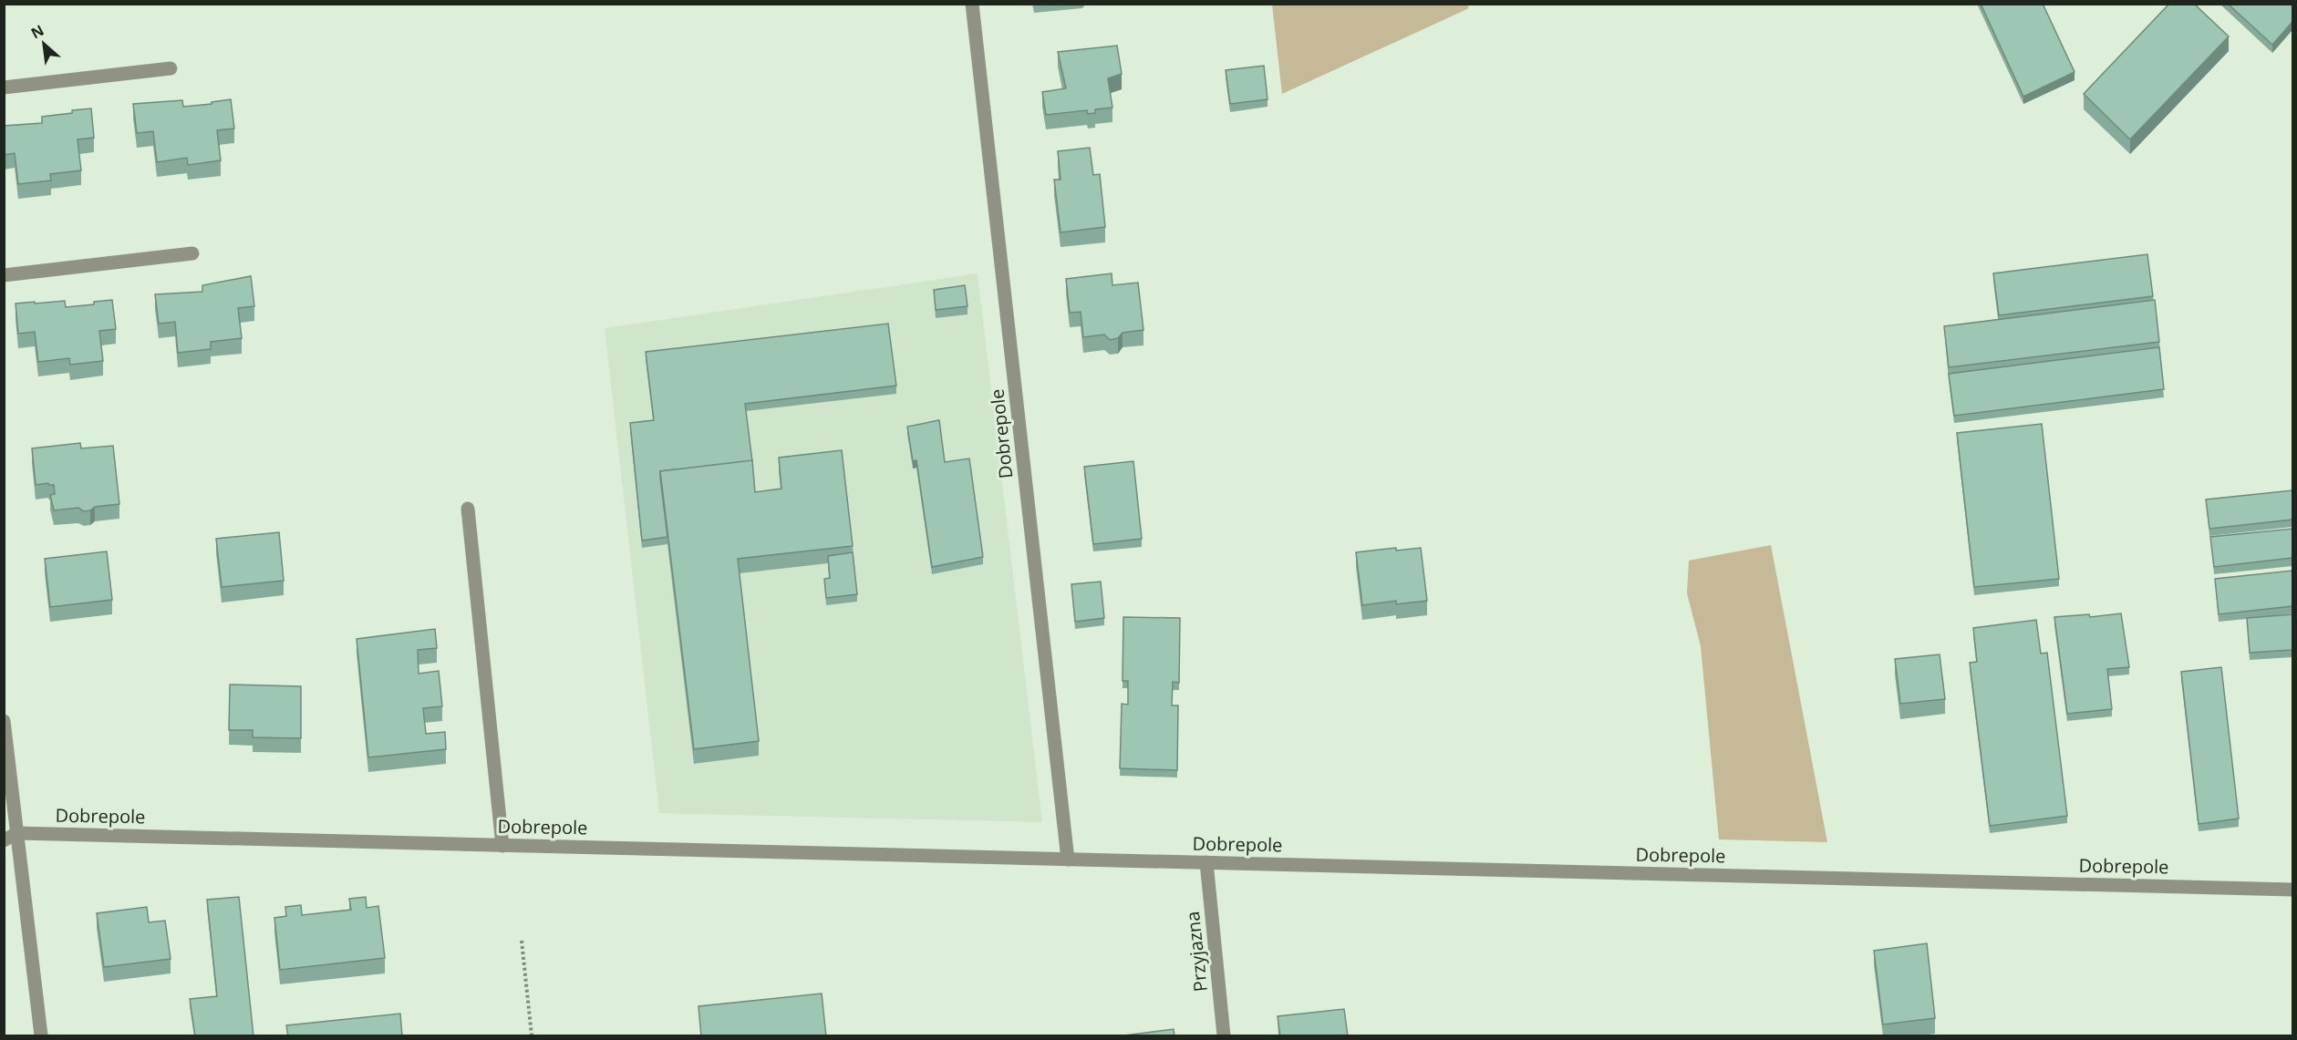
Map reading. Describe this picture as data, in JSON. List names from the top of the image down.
{
  "streets": {
    "street": ["Dobrepole", "Przyjazna"]
  },
  "crossings": [
    ["Dobrepole", "Przyjazna"]
  ],
  "north": "top left"
}
